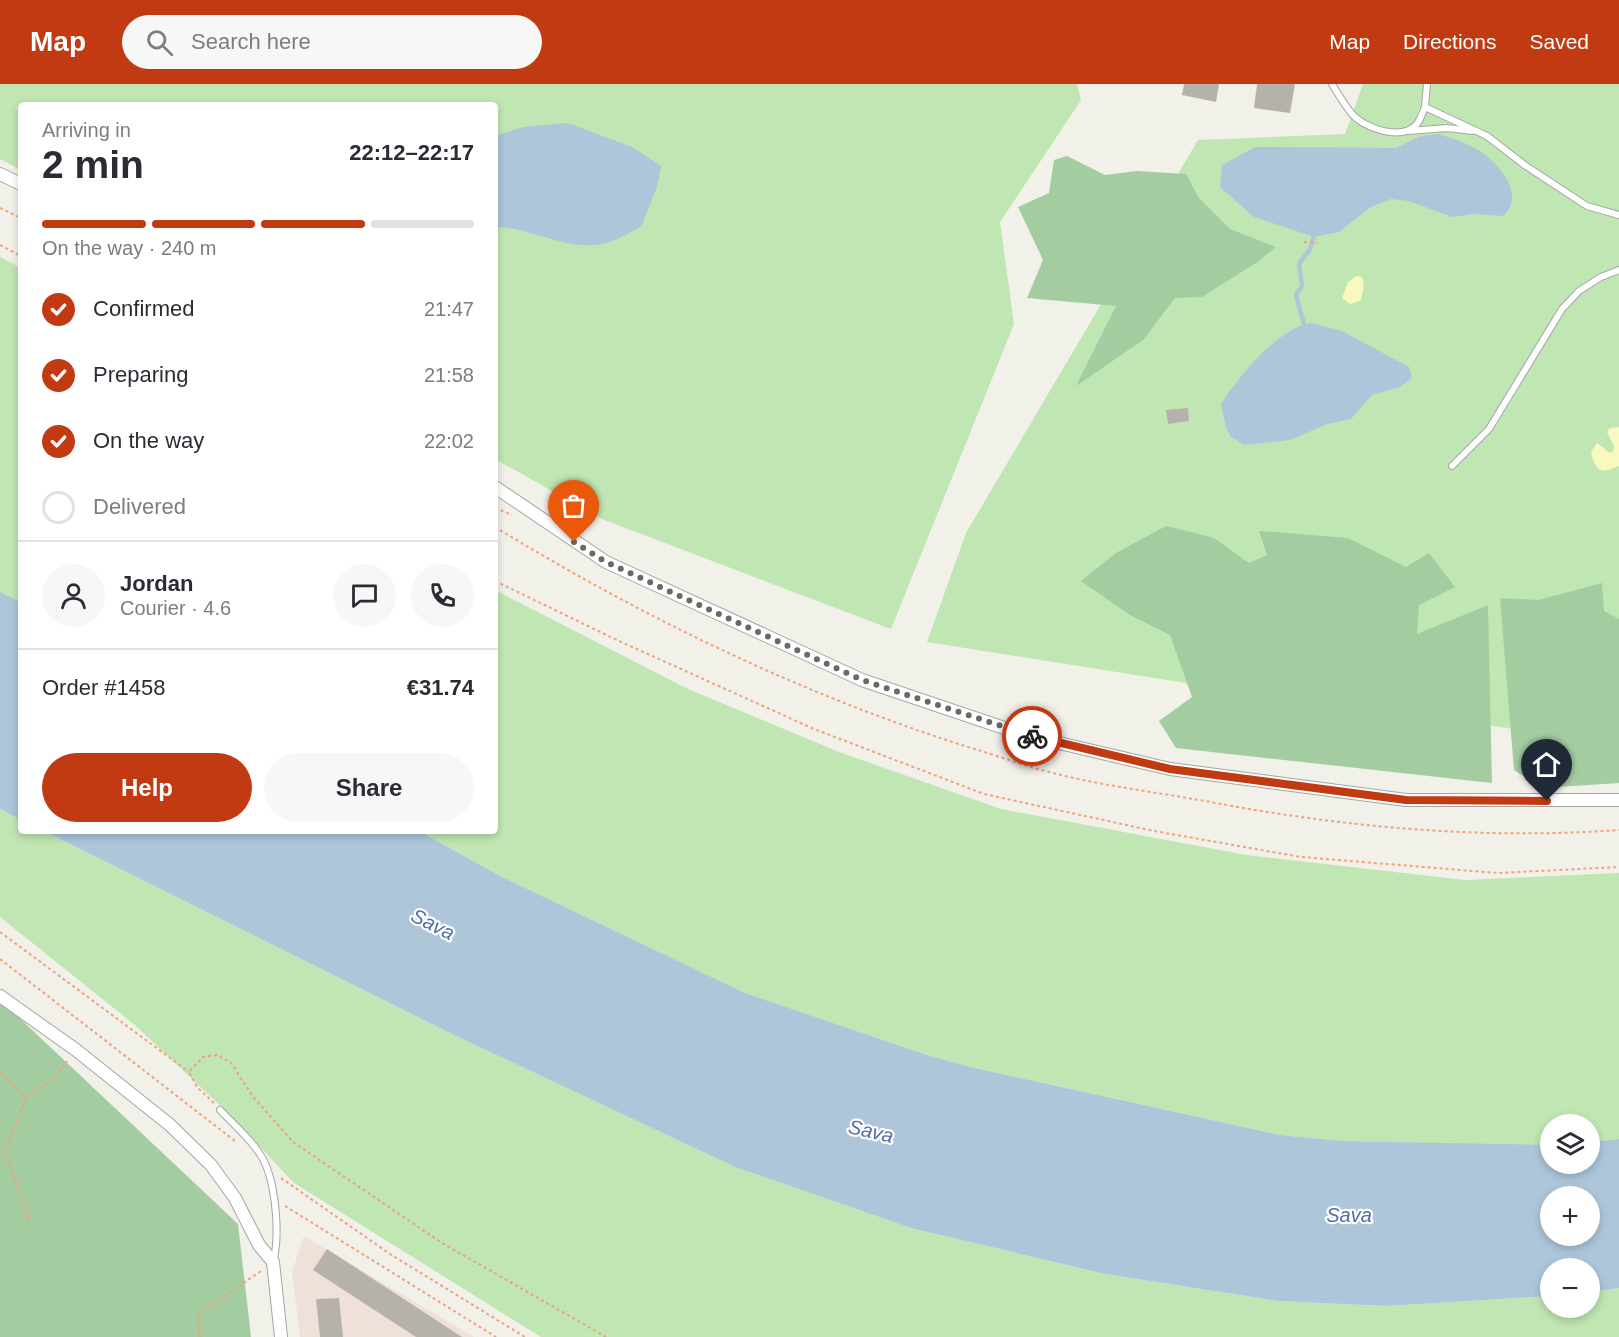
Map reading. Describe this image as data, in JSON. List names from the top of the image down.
{
  "water": ["Sava"],
  "page": {
    "header": "Map",
    "search": "Search here",
    "nav": ["Map", "Directions", "Saved"],
    "heading": ["2 min", "Arriving in", "22:12–22:17"],
    "panel": [
      "Jordan",
      "Courier · 4.6",
      "Order #1458",
      "€31.74"
    ],
    "bar": "On the way · 240 m",
    "list": [
      ["Confirmed", "21:47"],
      ["Preparing", "21:58"],
      ["On the way", "22:02"],
      "Delivered"
    ],
    "buttons": ["Help", "Share"],
    "map_buttons": ["+", "−"]
  }
}
